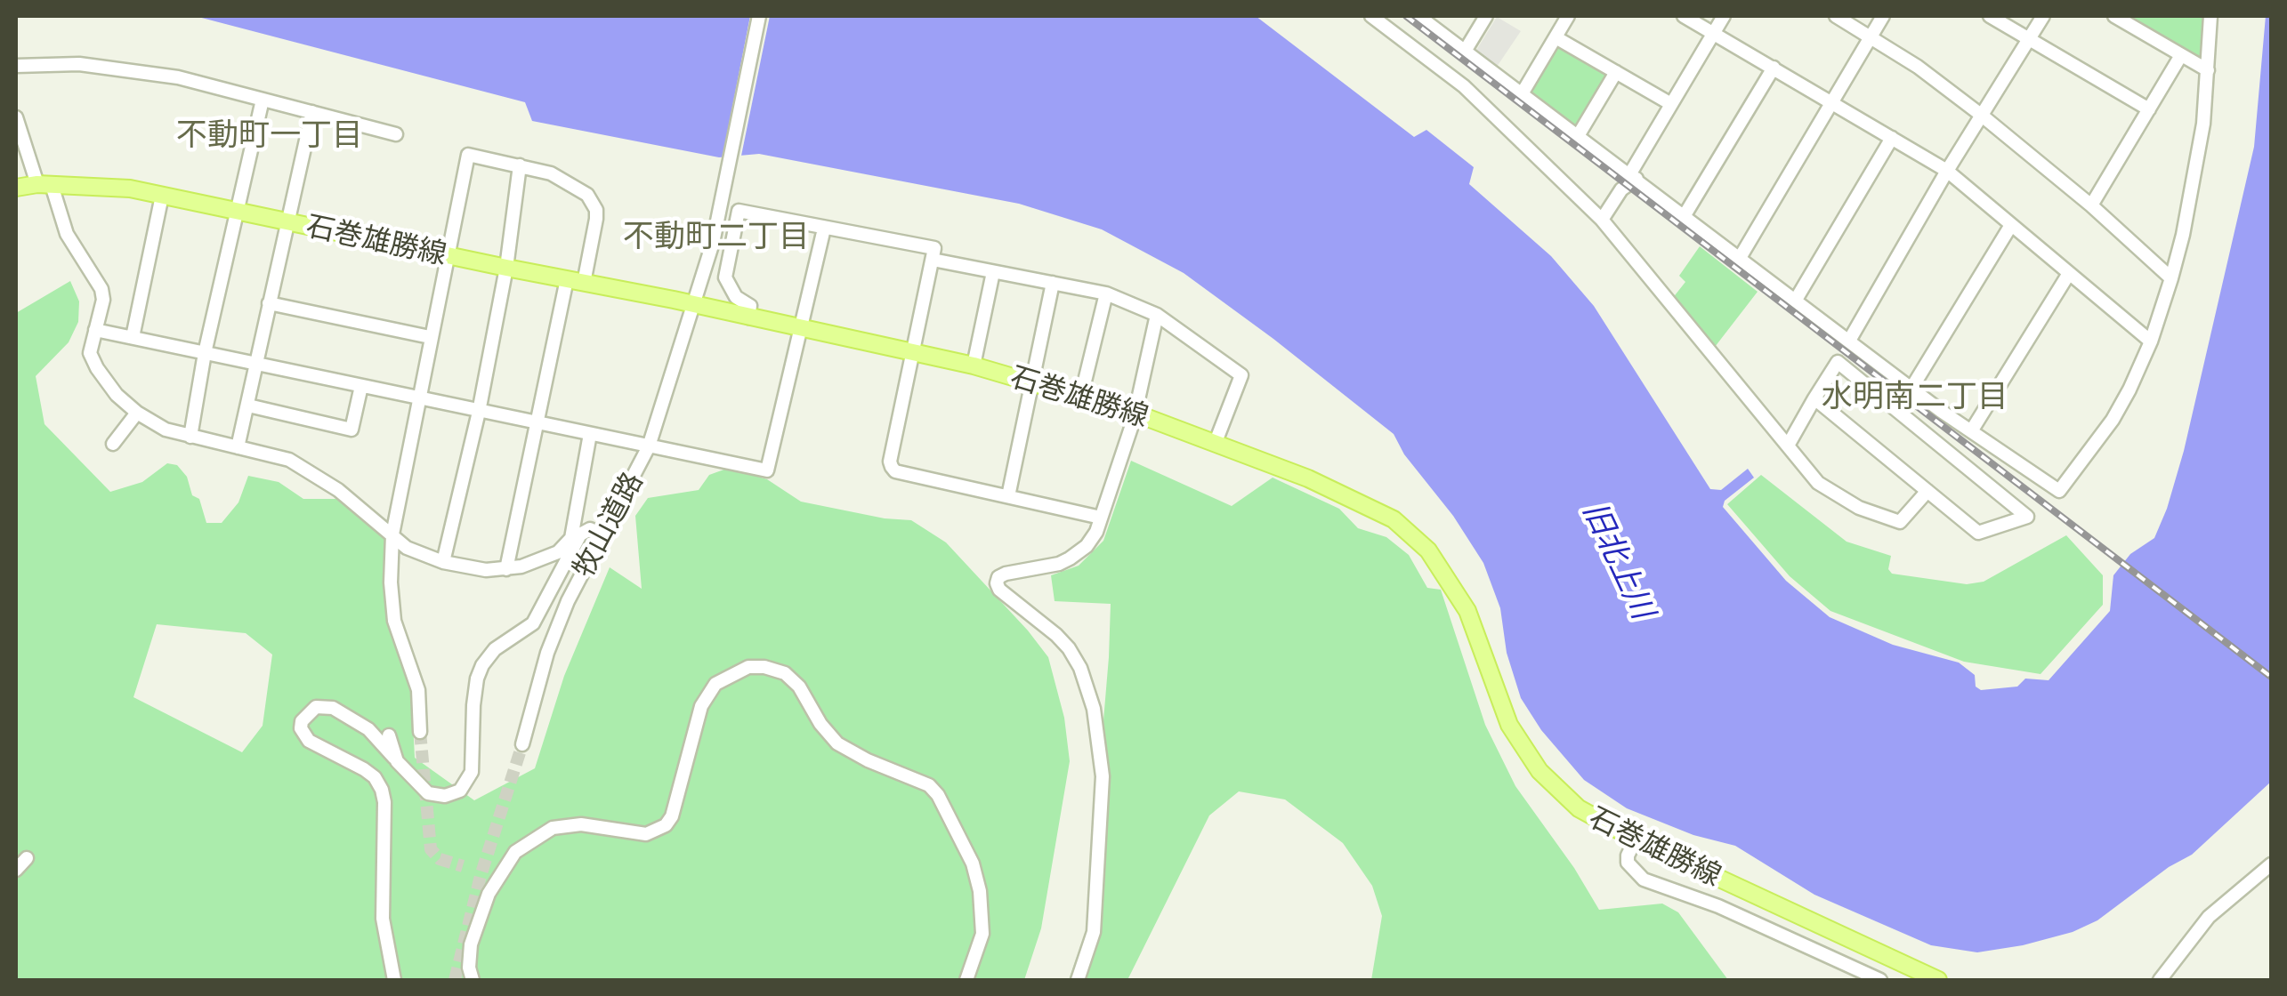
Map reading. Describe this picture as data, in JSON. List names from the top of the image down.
{
  "streets": {
    "main road": ["石巻雄勝線"],
    "street": ["牧山道路"]
  },
  "crossings": [
    ["石巻雄勝線", "牧山道路"]
  ],
  "districts": ["不動町一丁目", "不動町二丁目", "水明南二丁目"],
  "water": ["旧北上川"]
}
